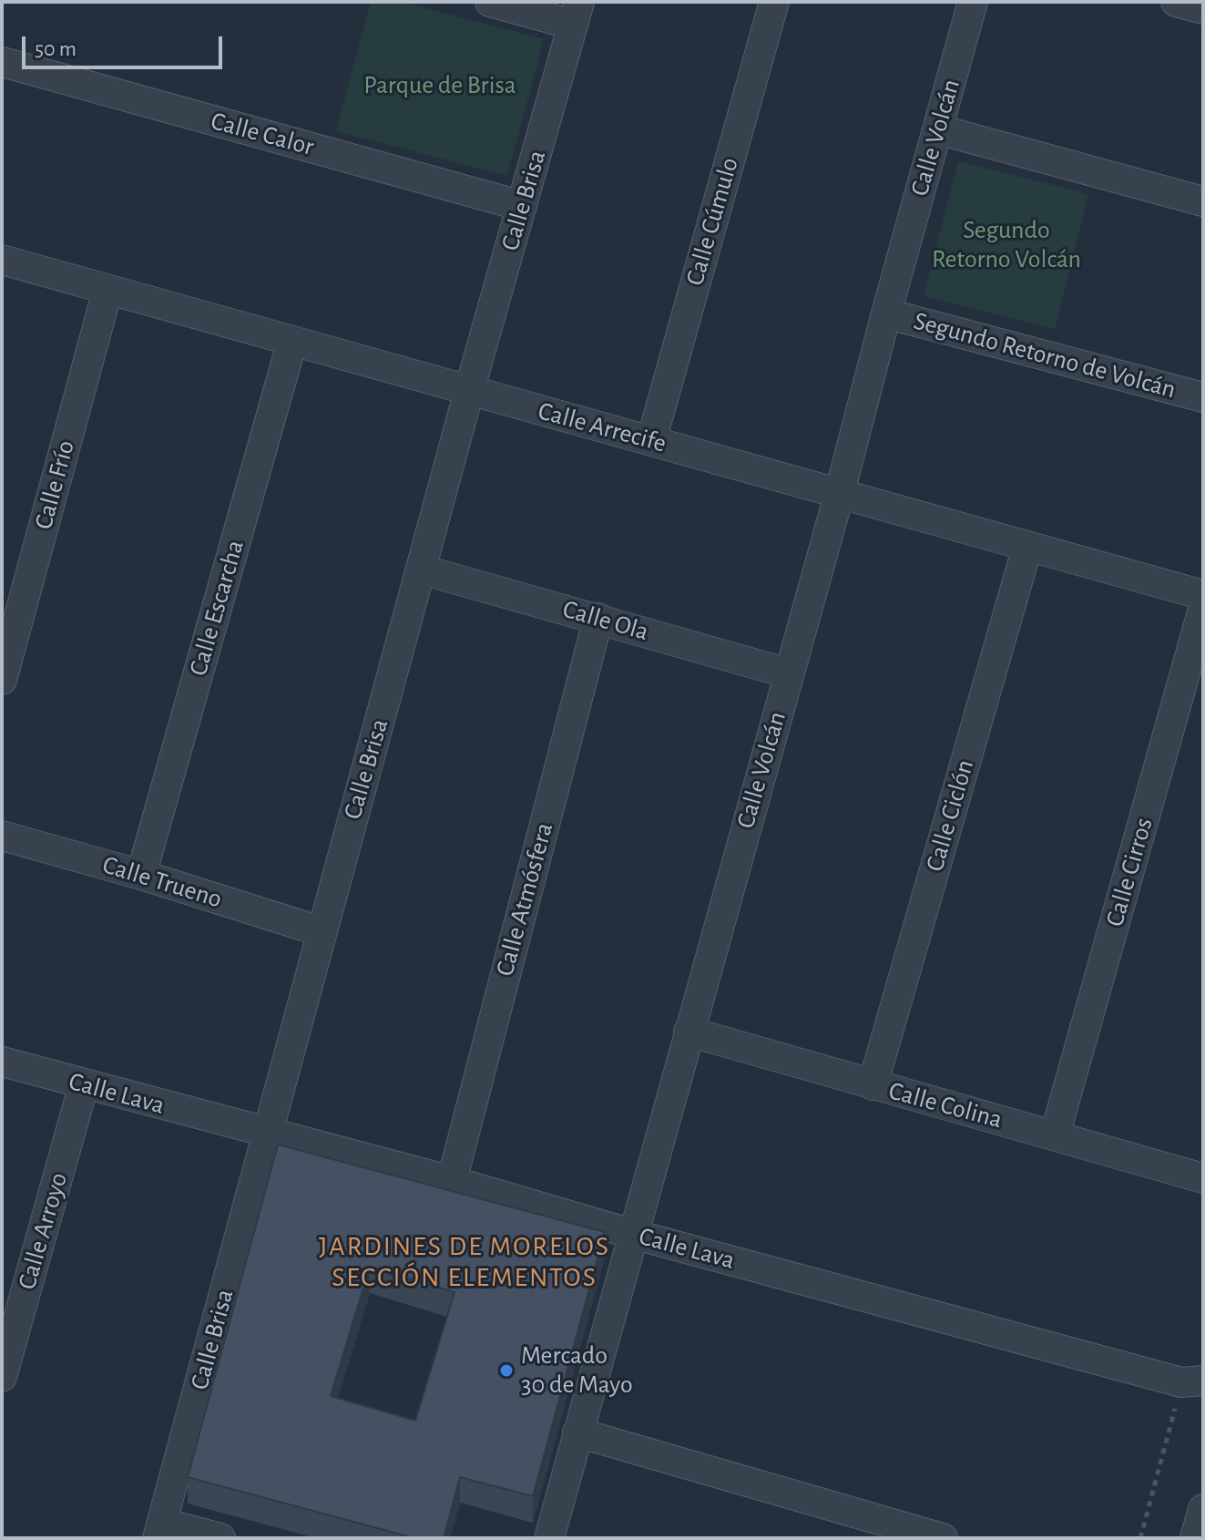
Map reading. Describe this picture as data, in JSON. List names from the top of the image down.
{
  "streets": {
    "street": [
      "Calle Calor",
      "Calle Volcán",
      "Calle Brisa",
      "Calle Cúmulo",
      "Segundo Retorno de Volcán",
      "Calle Arrecife",
      "Calle Frío",
      "Calle Escarcha",
      "Calle Ola",
      "Calle Ciclón",
      "Calle Cirros",
      "Calle Trueno",
      "Calle Atmósfera",
      "Calle Lava",
      "Calle Colina",
      "Calle Arroyo"
    ]
  },
  "crossings": [
    ["Calle Calor", "Calle Brisa"],
    ["Calle Volcán", "Segundo Retorno de Volcán"],
    ["Calle Volcán", "Calle Arrecife"],
    ["Calle Volcán", "Calle Ola"],
    ["Calle Volcán", "Calle Lava"],
    ["Calle Volcán", "Calle Colina"],
    ["Calle Brisa", "Calle Arrecife"],
    ["Calle Brisa", "Calle Ola"],
    ["Calle Brisa", "Calle Trueno"],
    ["Calle Brisa", "Calle Lava"],
    ["Calle Cúmulo", "Calle Arrecife"],
    ["Calle Arrecife", "Calle Frío"],
    ["Calle Arrecife", "Calle Escarcha"],
    ["Calle Arrecife", "Calle Ciclón"],
    ["Calle Escarcha", "Calle Trueno"],
    ["Calle Ola", "Calle Atmósfera"],
    ["Calle Ciclón", "Calle Colina"],
    ["Calle Cirros", "Calle Colina"],
    ["Calle Atmósfera", "Calle Lava"],
    ["Calle Lava", "Calle Arroyo"]
  ],
  "districts": ["JARDINES DE MORELOS SECCIÓN ELEMENTOS"],
  "parks": ["Parque de Brisa", "Segundo Retorno Volcán"],
  "places": ["Mercado 30 de Mayo"],
  "scale_bar": "50 m"
}
